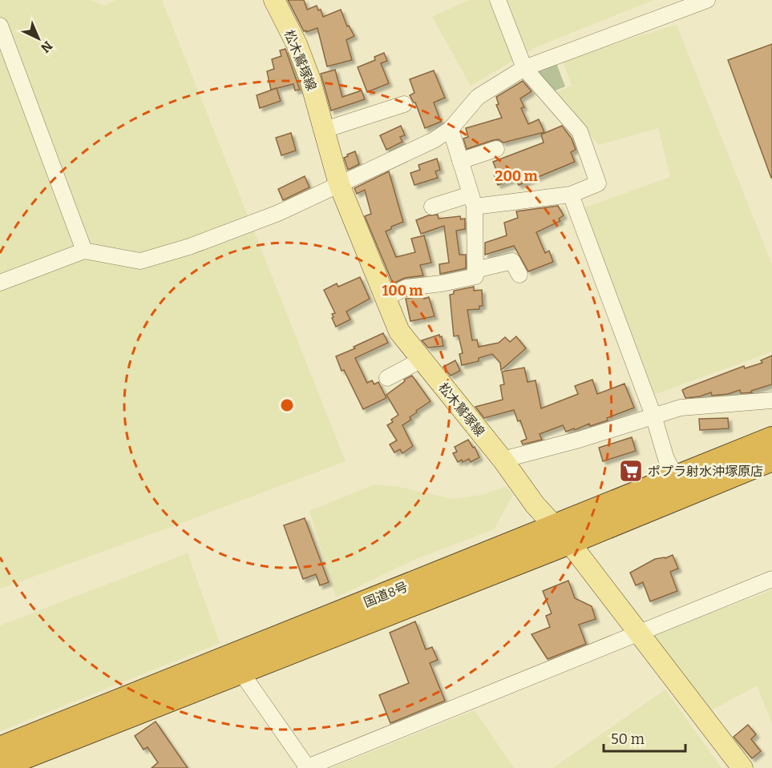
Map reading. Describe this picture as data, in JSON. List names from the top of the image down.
{
  "streets": {
    "highway": ["国道8号"],
    "main road": ["松木鷲塚線"]
  },
  "crossings": [
    ["松木鷲塚線", "国道8号"]
  ],
  "places": {
    "supermarket": ["ポプラ射水沖塚原店"]
  },
  "scale_bar": "50 m",
  "north": "bottom right",
  "rings": ["200 m", "100 m"]
}
